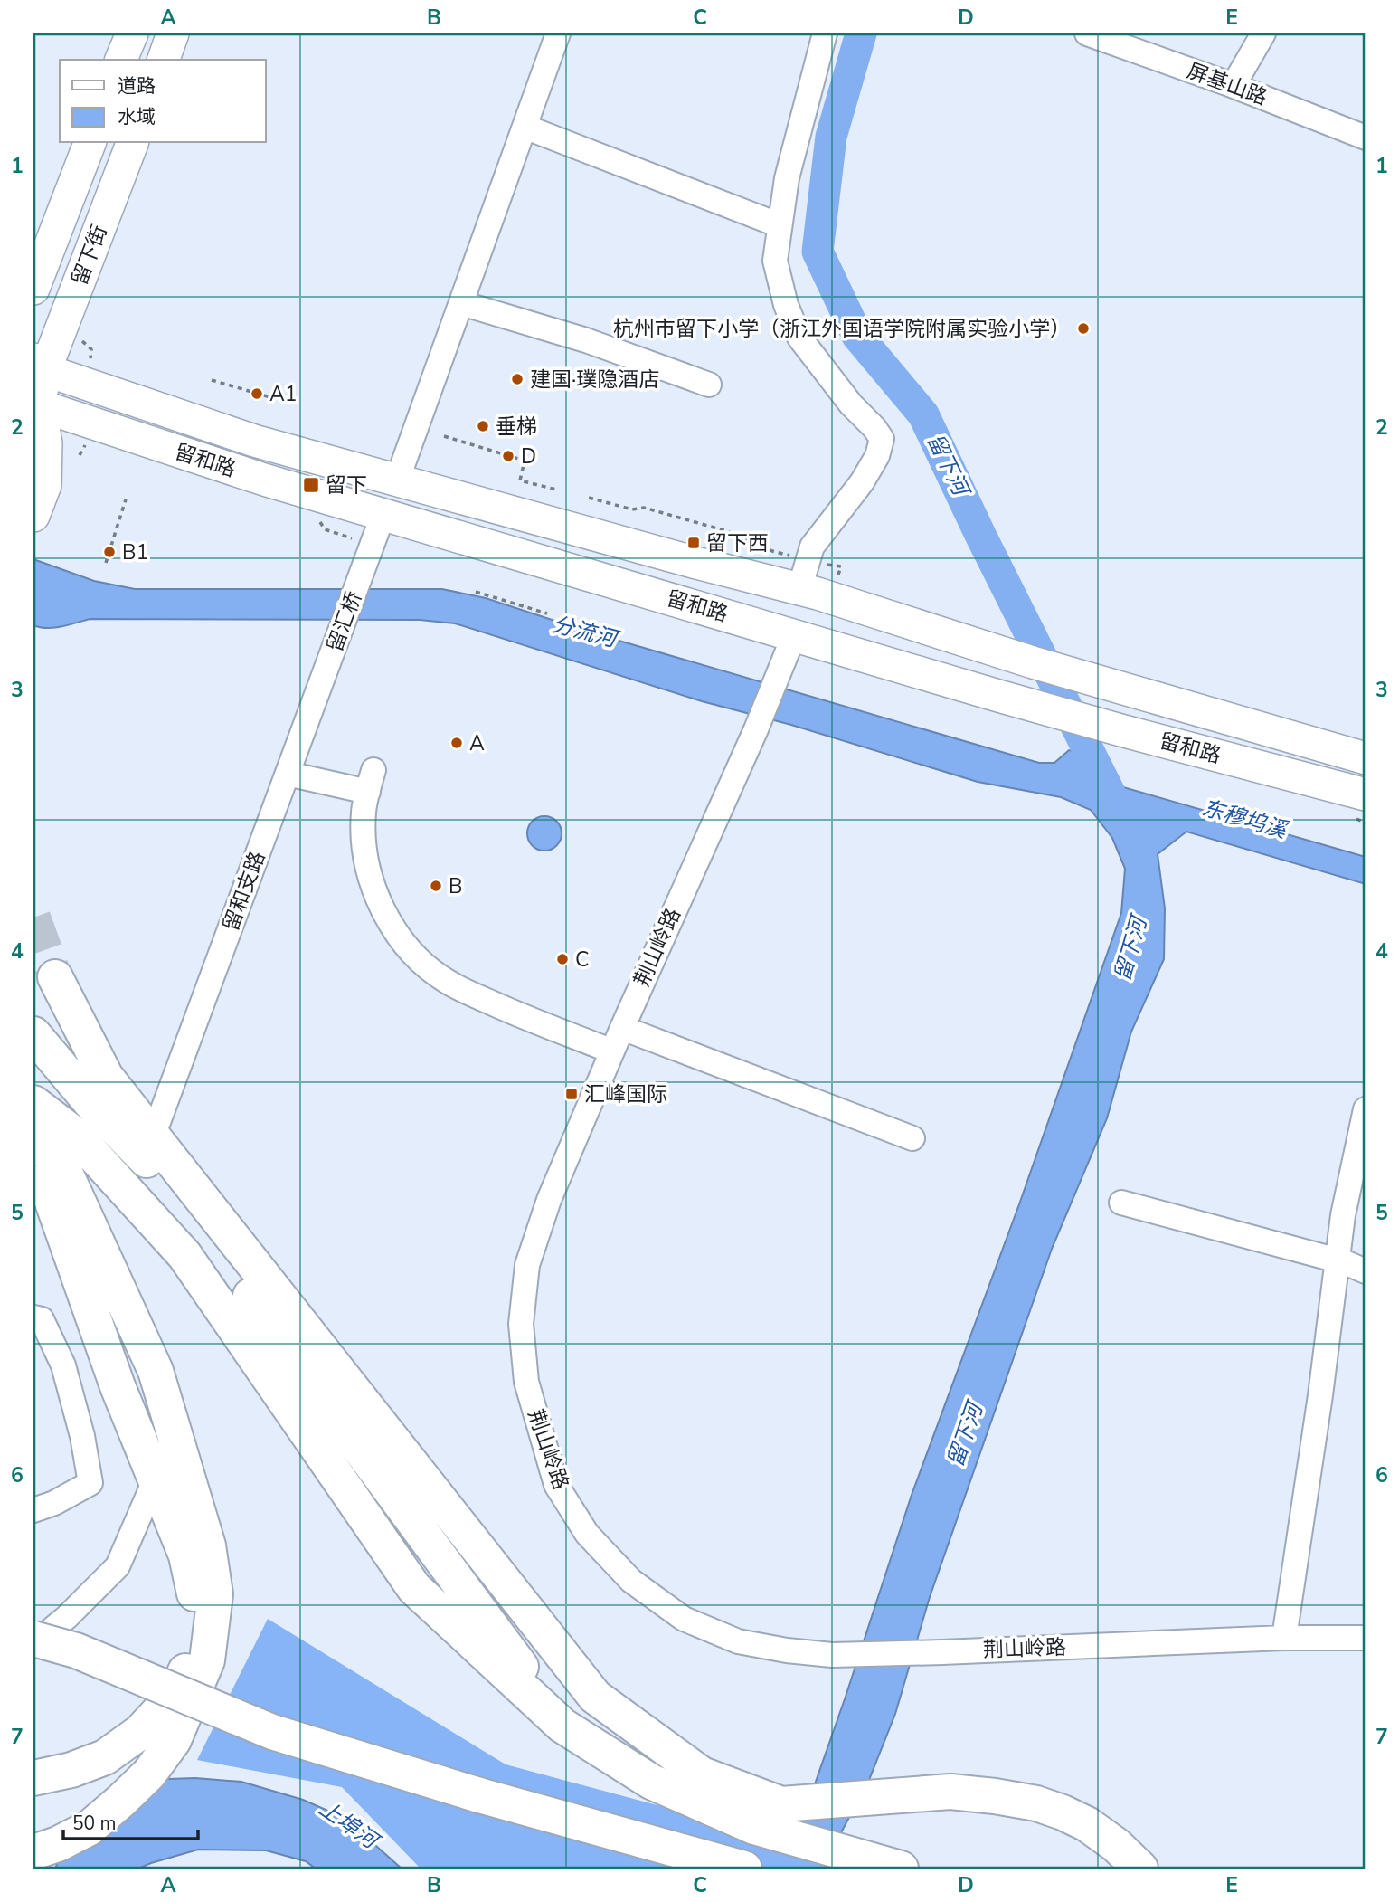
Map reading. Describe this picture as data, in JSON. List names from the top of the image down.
{
  "streets": {
    "main road": ["留下街", "留和路"],
    "street": [
      "屏基山路",
      "留汇桥",
      "留和支路",
      "荆山岭路"
    ]
  },
  "crossings": [
    ["留下街", "留和路"],
    ["留和路", "留汇桥"],
    ["留和路", "荆山岭路"],
    ["留汇桥", "留和支路"]
  ],
  "water": [
    "留下河",
    "分流河",
    "东穆坞溪",
    "上埠河"
  ],
  "places": {
    "other": [
      "杭州市留下小学（浙江外国语学院附属实验小学）",
      "建国·璞隐酒店",
      "A1",
      "垂梯",
      "D",
      "B1",
      "A",
      "B",
      "C"
    ],
    "transit": ["留下", "留下西", "汇峰国际"]
  },
  "legend": ["道路", "水域"],
  "scale_bar": "50 m",
  "grid": {
    "columns": [
      "A",
      "B",
      "C",
      "D",
      "E"
    ],
    "rows": [
      "1",
      "2",
      "3",
      "4",
      "5",
      "6",
      "7"
    ]
  }
}
